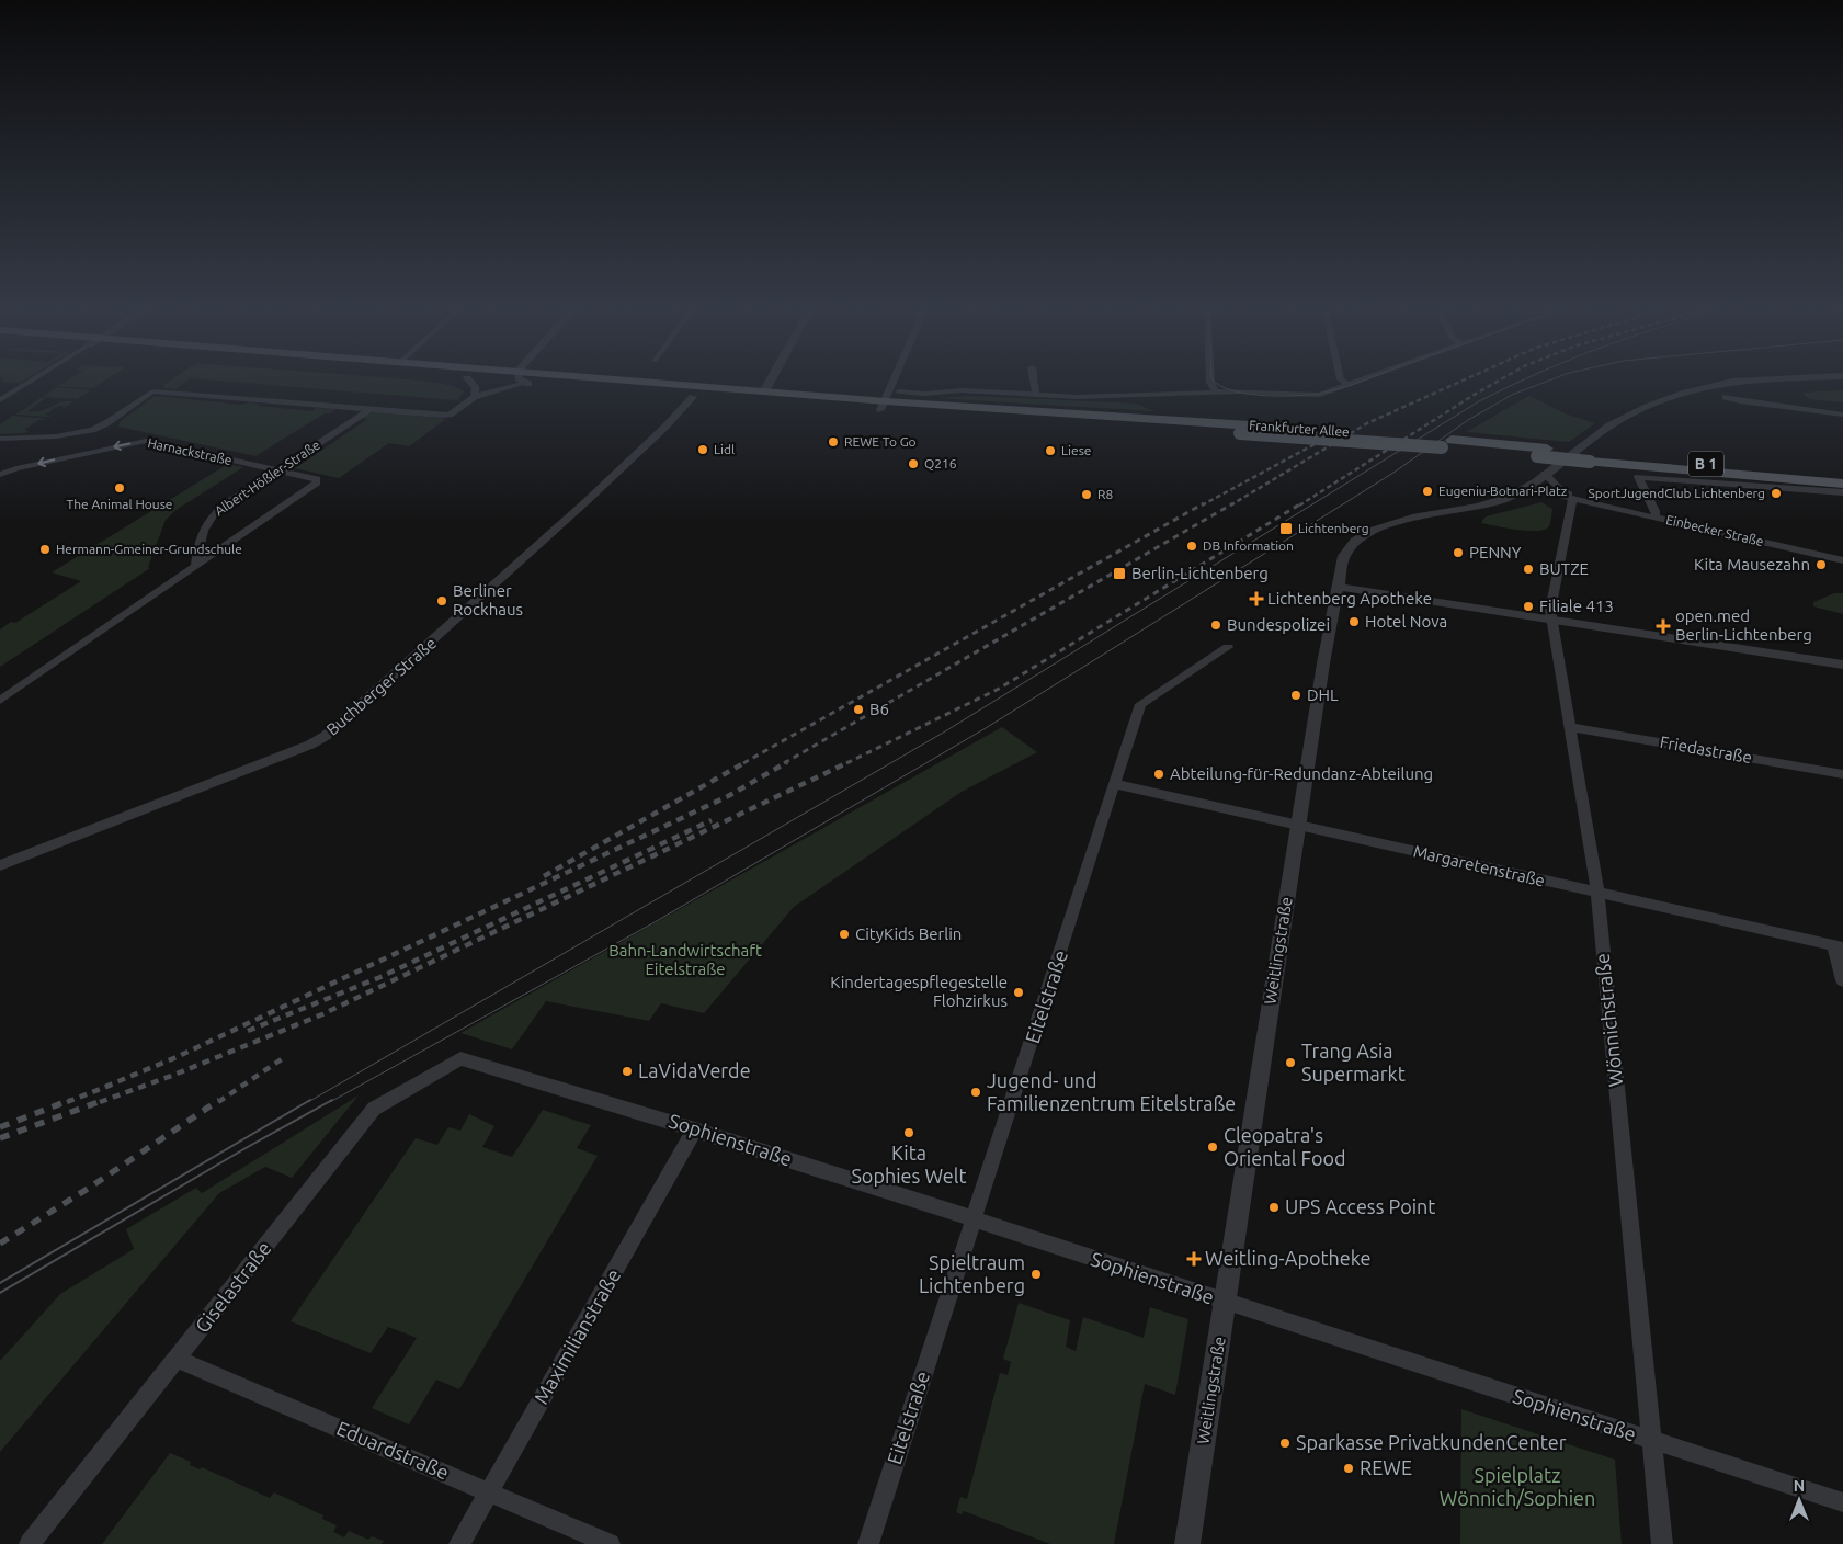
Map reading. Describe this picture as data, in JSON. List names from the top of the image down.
{
  "streets": {
    "main road": ["Frankfurter Allee", "B 1"],
    "street": [
      "Harnackstraße",
      "Albert-Hößler-Straße",
      "Einbecker Straße",
      "Buchberger Straße",
      "Friedastraße",
      "Margaretenstraße",
      "Weitlingstraße",
      "Eitelstraße",
      "Wönnichstraße",
      "Sophienstraße",
      "Giselastraße",
      "Maximilianstraße",
      "Eduardstraße"
    ]
  },
  "crossings": [
    ["Frankfurter Allee", "Albert-Hößler-Straße"],
    ["Frankfurter Allee", "Buchberger Straße"],
    ["Harnackstraße", "Albert-Hößler-Straße"],
    ["Einbecker Straße", "Weitlingstraße"],
    ["Einbecker Straße", "Wönnichstraße"],
    ["Friedastraße", "Wönnichstraße"],
    ["Margaretenstraße", "Weitlingstraße"],
    ["Margaretenstraße", "Eitelstraße"],
    ["Margaretenstraße", "Wönnichstraße"],
    ["Weitlingstraße", "Sophienstraße"],
    ["Eitelstraße", "Sophienstraße"],
    ["Wönnichstraße", "Sophienstraße"],
    ["Sophienstraße", "Giselastraße"],
    ["Sophienstraße", "Maximilianstraße"],
    ["Giselastraße", "Eduardstraße"],
    ["Maximilianstraße", "Eduardstraße"]
  ],
  "one_way": ["Harnackstraße"],
  "parks": ["Bahn-Landwirtschaft Eitelstraße", "Spielplatz Wönnich/Sophien"],
  "places": {
    "other": [
      "REWE To Go",
      "Lidl",
      "Liese",
      "Q216",
      "The Animal House",
      "Eugeniu-Botnari-Platz",
      "SportJugendClub Lichtenberg",
      "R8",
      "DB Information",
      "Hermann-Gmeiner-Grundschule",
      "PENNY",
      "Kita Mausezahn",
      "BUTZE",
      "Berliner Rockhaus",
      "Filiale 413",
      "Hotel Nova",
      "Bundespolizei",
      "DHL",
      "B6",
      "Abteilung-für-Redundanz-Abteilung",
      "CityKids Berlin",
      "Kindertagespflegestelle Flohzirkus",
      "Trang Asia Supermarkt",
      "LaVidaVerde",
      "Jugend- und Familienzentrum Eitelstraße",
      "Kita Sophies Welt",
      "Cleopatra's Oriental Food",
      "UPS Access Point",
      "Spieltraum Lichtenberg",
      "Sparkasse PrivatkundenCenter",
      "REWE"
    ],
    "transit": ["Lichtenberg", "Berlin-Lichtenberg"],
    "health": ["Lichtenberg Apotheke", "open.med Berlin-Lichtenberg", "Weitling-Apotheke"]
  },
  "north": "top"
}
